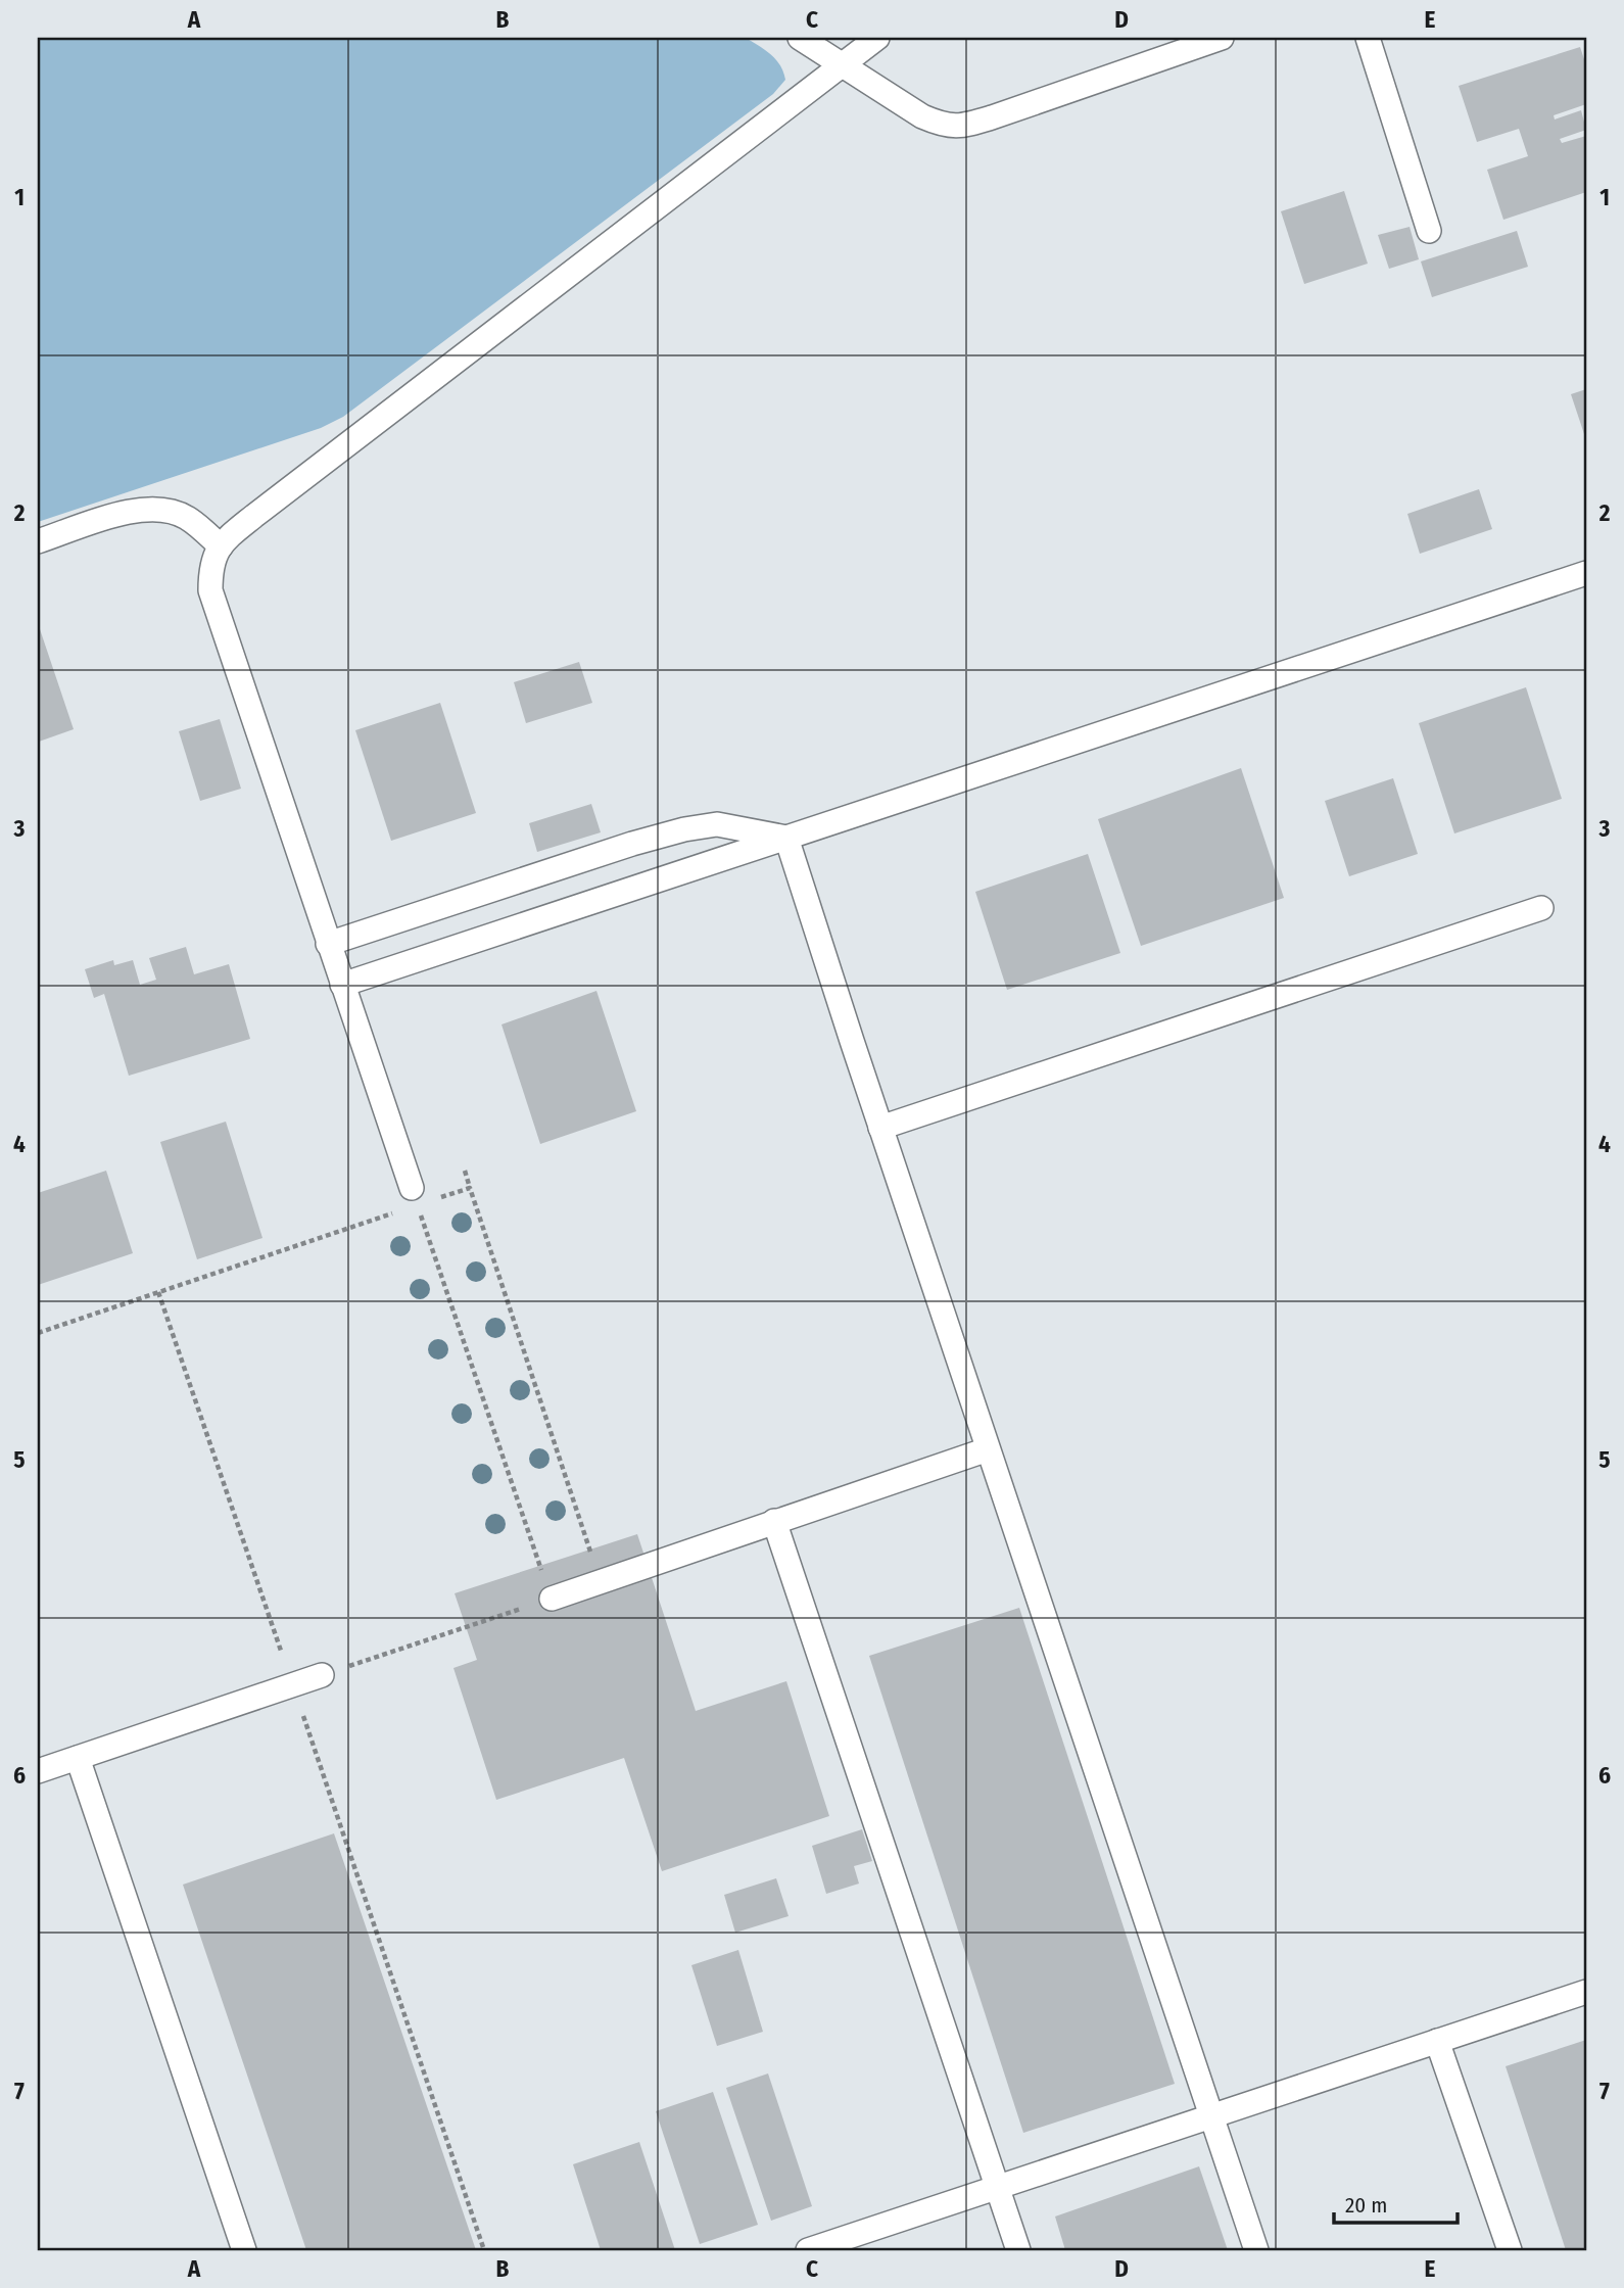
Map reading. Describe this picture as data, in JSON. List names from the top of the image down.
{
  "scale_bar": "20 m",
  "grid": {
    "columns": [
      "A",
      "B",
      "C",
      "D",
      "E"
    ],
    "rows": [
      "1",
      "2",
      "3",
      "4",
      "5",
      "6",
      "7"
    ]
  }
}
